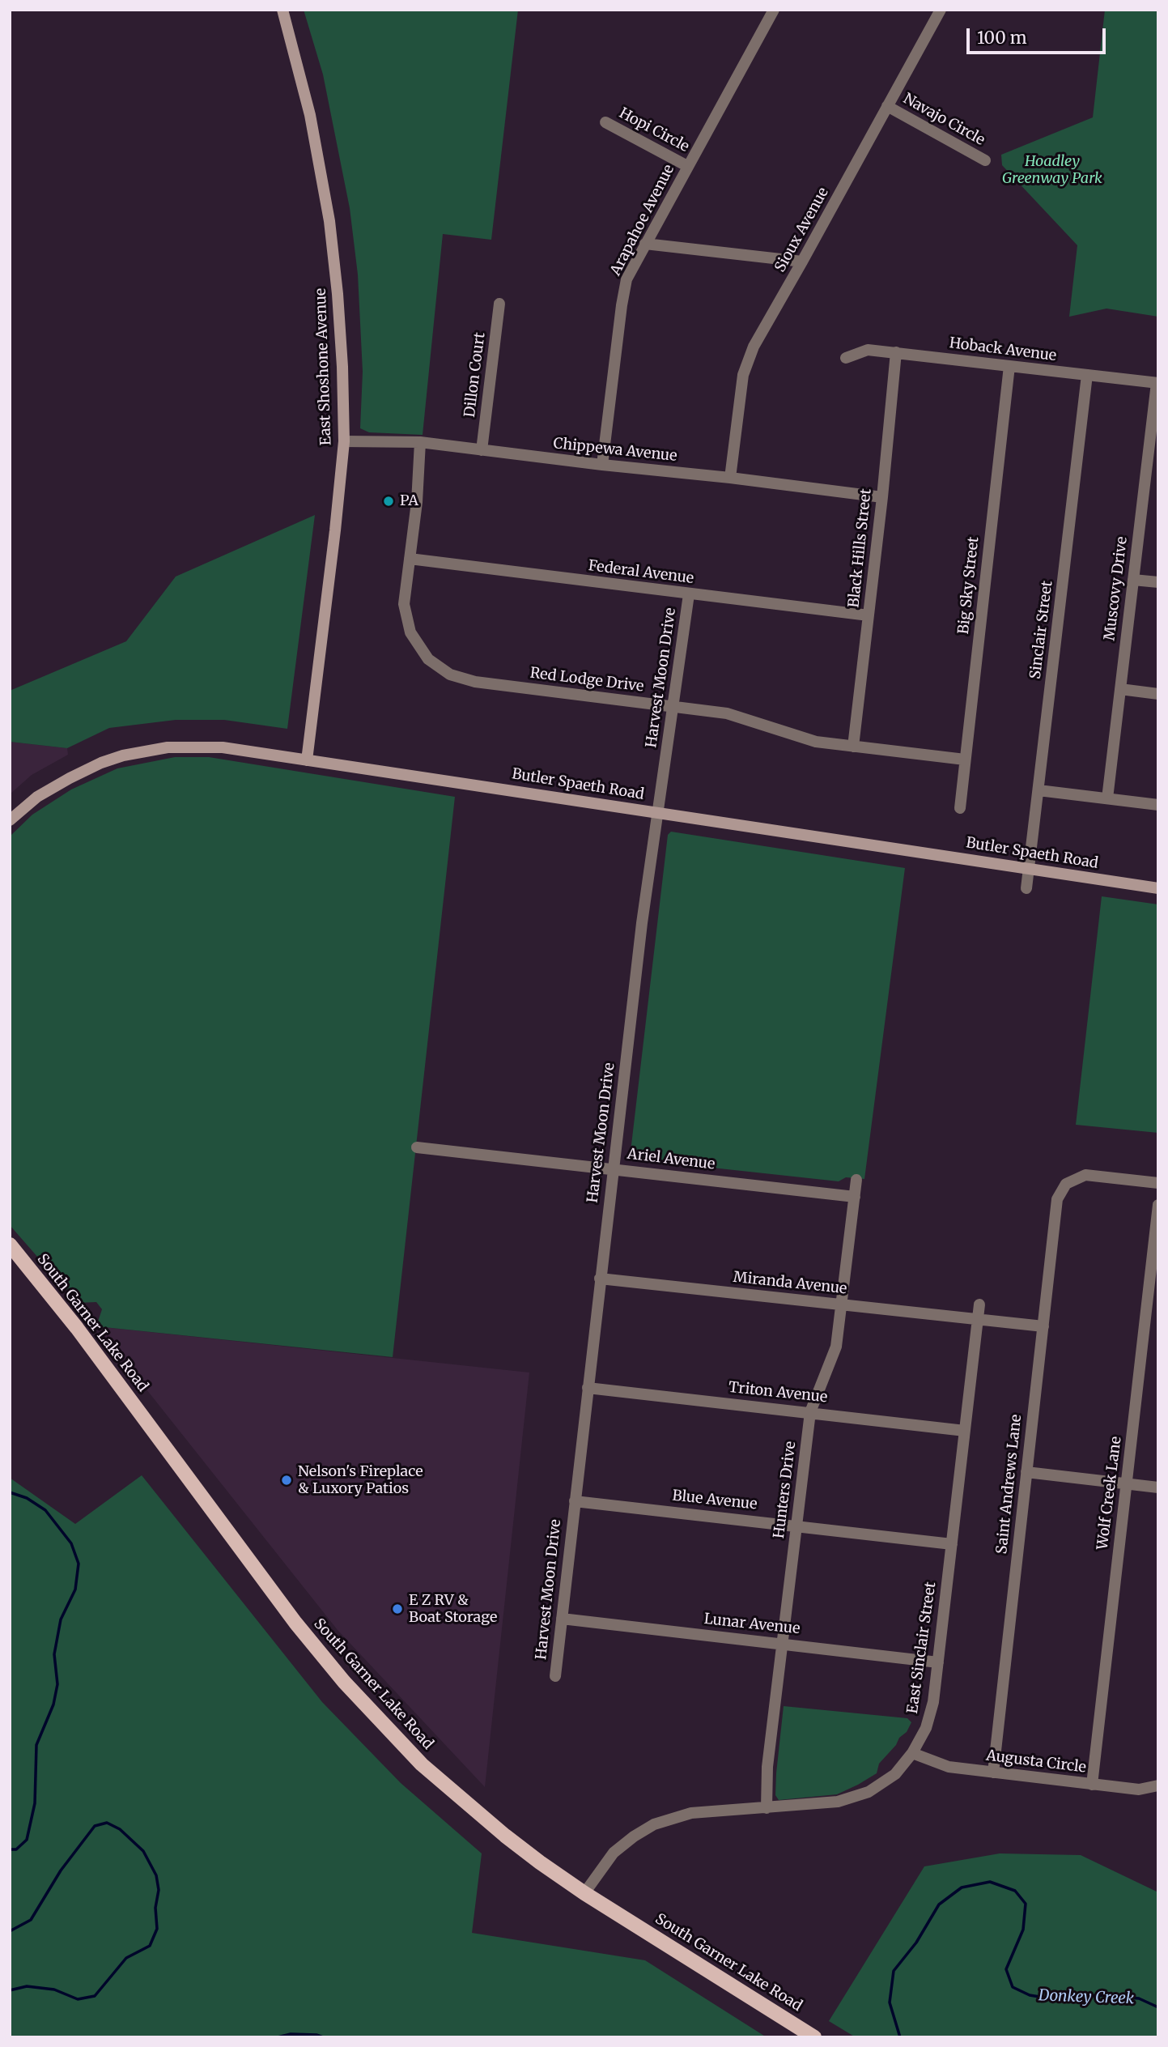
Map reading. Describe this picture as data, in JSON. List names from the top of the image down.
{
  "streets": {
    "main road": ["East Shoshone Avenue", "Butler Spaeth Road", "South Garner Lake Road"],
    "street": [
      "Navajo Circle",
      "Hopi Circle",
      "Arapahoe Avenue",
      "Sioux Avenue",
      "Hoback Avenue",
      "Dillon Court",
      "Chippewa Avenue",
      "Black Hills Street",
      "Federal Avenue",
      "Big Sky Street",
      "Muscovy Drive",
      "Sinclair Street",
      "Harvest Moon Drive",
      "Red Lodge Drive",
      "Ariel Avenue",
      "Miranda Avenue",
      "Triton Avenue",
      "Saint Andrews Lane",
      "Hunters Drive",
      "Wolf Creek Lane",
      "Blue Avenue",
      "Lunar Avenue",
      "East Sinclair Street",
      "Augusta Circle"
    ]
  },
  "crossings": [
    ["Navajo Circle", "Sioux Avenue"],
    ["Hopi Circle", "Arapahoe Avenue"],
    ["Arapahoe Avenue", "Chippewa Avenue"],
    ["Sioux Avenue", "Chippewa Avenue"],
    ["Hoback Avenue", "Black Hills Street"],
    ["Hoback Avenue", "Big Sky Street"],
    ["Hoback Avenue", "Muscovy Drive"],
    ["Hoback Avenue", "Sinclair Street"],
    ["East Shoshone Avenue", "Chippewa Avenue"],
    ["East Shoshone Avenue", "Butler Spaeth Road"],
    ["Dillon Court", "Chippewa Avenue"],
    ["Chippewa Avenue", "Black Hills Street"],
    ["Chippewa Avenue", "Red Lodge Drive"],
    ["Black Hills Street", "Federal Avenue"],
    ["Black Hills Street", "Red Lodge Drive"],
    ["Federal Avenue", "Harvest Moon Drive"],
    ["Federal Avenue", "Red Lodge Drive"],
    ["Big Sky Street", "Red Lodge Drive"],
    ["Sinclair Street", "Butler Spaeth Road"],
    ["Harvest Moon Drive", "Red Lodge Drive"],
    ["Harvest Moon Drive", "Butler Spaeth Road"],
    ["Harvest Moon Drive", "Ariel Avenue"],
    ["Harvest Moon Drive", "Miranda Avenue"],
    ["Harvest Moon Drive", "Triton Avenue"],
    ["Harvest Moon Drive", "Blue Avenue"],
    ["Harvest Moon Drive", "Lunar Avenue"],
    ["Ariel Avenue", "Hunters Drive"],
    ["Miranda Avenue", "Saint Andrews Lane"],
    ["Miranda Avenue", "Hunters Drive"],
    ["Miranda Avenue", "East Sinclair Street"],
    ["South Garner Lake Road", "East Sinclair Street"],
    ["Triton Avenue", "Hunters Drive"],
    ["Triton Avenue", "East Sinclair Street"],
    ["Saint Andrews Lane", "Augusta Circle"],
    ["Hunters Drive", "Blue Avenue"],
    ["Hunters Drive", "Lunar Avenue"],
    ["Hunters Drive", "East Sinclair Street"],
    ["Wolf Creek Lane", "Augusta Circle"],
    ["Blue Avenue", "East Sinclair Street"],
    ["Lunar Avenue", "East Sinclair Street"],
    ["East Sinclair Street", "Augusta Circle"]
  ],
  "water": ["Donkey Creek"],
  "parks": ["Hoadley Greenway Park"],
  "places": ["PA", "Nelson's Fireplace & Luxory Patios", "E Z RV & Boat Storage"],
  "scale_bar": "100 m"
}
